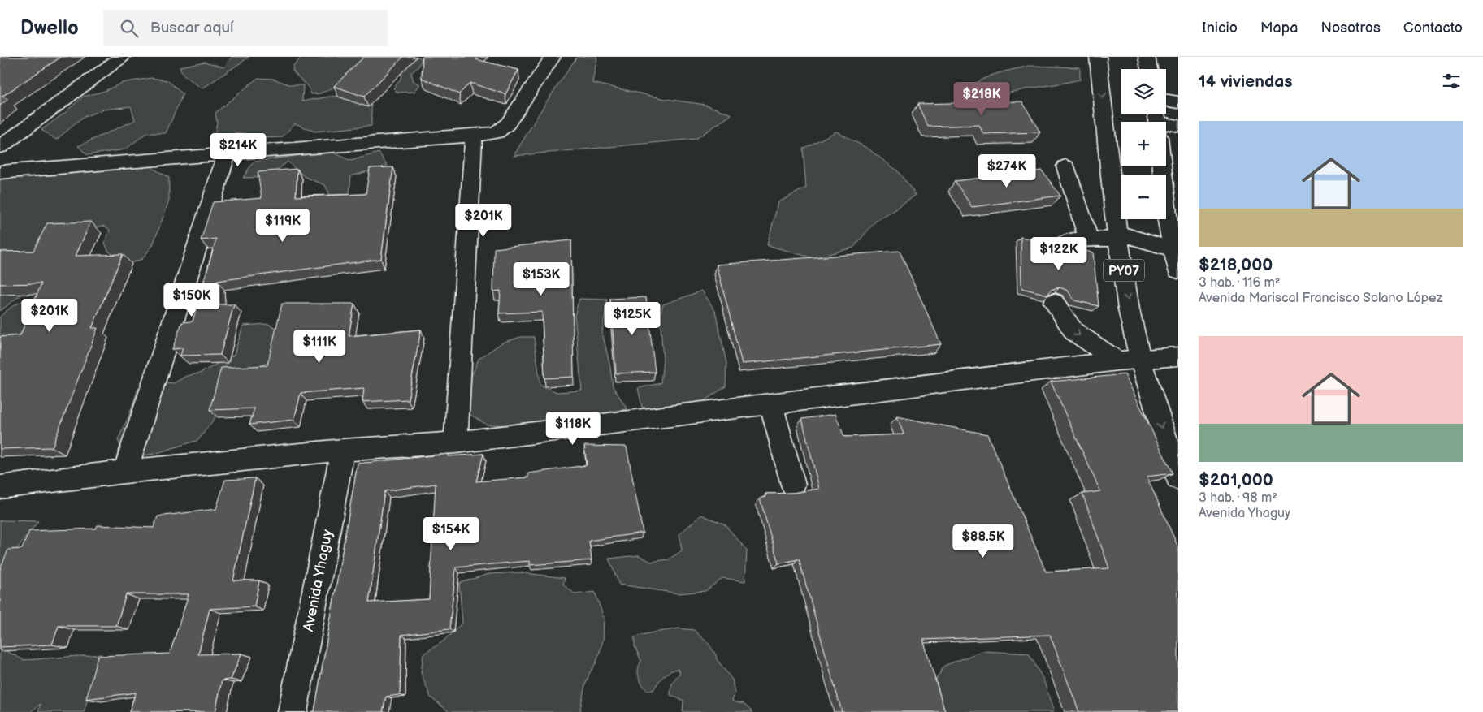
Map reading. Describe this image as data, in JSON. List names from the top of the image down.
{
  "streets": {
    "street": ["PY07", "Avenida Yhaguy"]
  },
  "page": {
    "header": "Dwello",
    "search": "Buscar aquí",
    "nav": [
      "Inicio",
      "Mapa",
      "Nosotros",
      "Contacto"
    ],
    "heading": "14 viviendas",
    "map_buttons": ["+", "−"],
    "price": [
      "$218K",
      "$214K",
      "$274K",
      "$201K",
      "$119K",
      "$122K",
      "$153K",
      "$150K",
      "$201K",
      "$125K",
      "$111K",
      "$118K",
      "$154K",
      "$88.5K"
    ],
    "list": [
      {
        "name": "$218,000",
        "note": "3 hab. · 116 m² · Avenida Mariscal Francisco Solano López"
      },
      {
        "name": "$201,000",
        "note": "3 hab. · 98 m² · Avenida Yhaguy"
      }
    ]
  }
}
